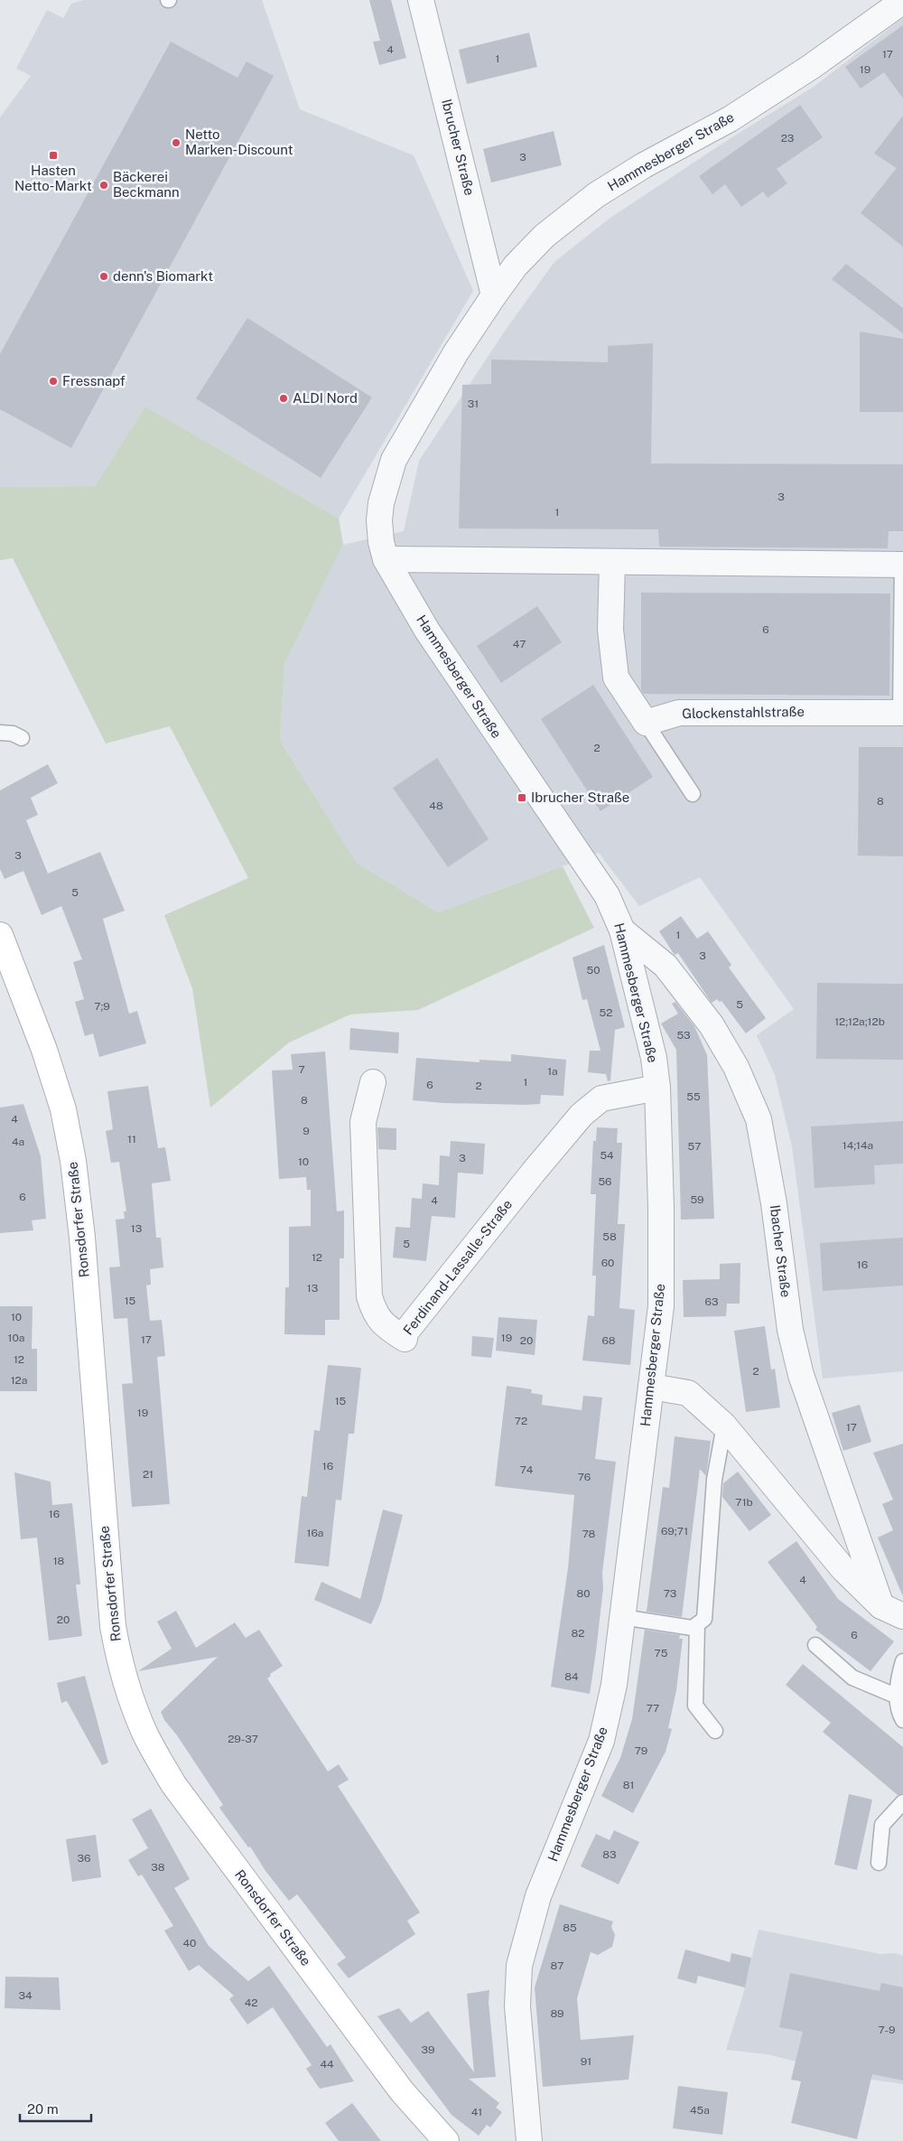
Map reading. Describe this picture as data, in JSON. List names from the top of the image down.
{
  "streets": {
    "main road": ["Ronsdorfer Straße"],
    "street": [
      "Ibrucher Straße",
      "Hammesberger Straße",
      "Glockenstahlstraße",
      "Ibacher Straße",
      "Ferdinand-Lassalle-Straße"
    ]
  },
  "crossings": [
    ["Ibrucher Straße", "Hammesberger Straße"],
    ["Hammesberger Straße", "Ibacher Straße"],
    ["Hammesberger Straße", "Ferdinand-Lassalle-Straße"]
  ],
  "places": {
    "other": [
      "Netto Marken-Discount",
      "Bäckerei Beckmann",
      "denn's Biomarkt",
      "Fressnapf",
      "ALDI Nord"
    ],
    "transit": ["Hasten Netto-Markt", "Ibrucher Straße"]
  },
  "house_numbers": [
    "4",
    "17",
    "1",
    "19",
    "23",
    "3",
    "31",
    "3",
    "1",
    "6",
    "47",
    "2",
    "8",
    "48",
    "3",
    "5",
    "1",
    "3",
    "50",
    "5",
    "7;9",
    "52",
    "12;12a;12b",
    "53",
    "7",
    "1a",
    "1",
    "6",
    "2",
    "55",
    "8",
    "4",
    "9",
    "11",
    "4a",
    "14;14a",
    "57",
    "54",
    "3",
    "10",
    "56",
    "6",
    "59",
    "4",
    "13",
    "58",
    "5",
    "12",
    "60",
    "16",
    "13",
    "15",
    "63",
    "10",
    "10a",
    "19",
    "17",
    "20",
    "68",
    "12",
    "2",
    "12a",
    "15",
    "19",
    "72",
    "17",
    "16",
    "74",
    "21",
    "76",
    "71b",
    "16",
    "69;71",
    "16a",
    "78",
    "18",
    "4",
    "80",
    "73",
    "20",
    "82",
    "6",
    "75",
    "84",
    "77",
    "29-37",
    "79",
    "81",
    "83",
    "36",
    "38",
    "85",
    "40",
    "87",
    "34",
    "42",
    "89",
    "7-9",
    "39",
    "91",
    "44",
    "45a",
    "41"
  ],
  "scale_bar": "20 m"
}
